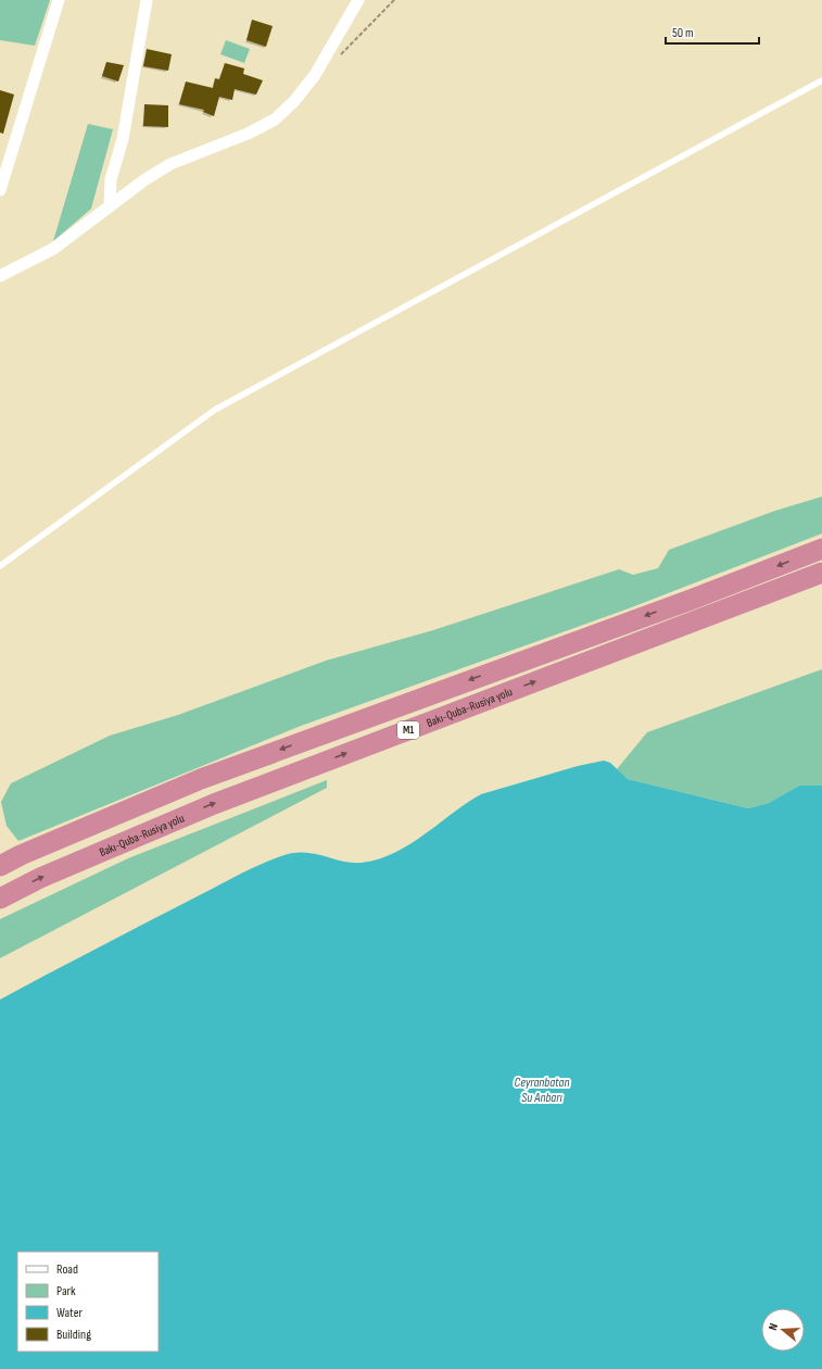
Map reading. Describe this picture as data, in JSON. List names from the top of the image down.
{
  "streets": {
    "highway": ["Bakı-Quba-Rusiya yolu", "M1"]
  },
  "water": ["Ceyranbatan Su Anbarı"],
  "legend": [
    "Road",
    "Park",
    "Water",
    "Building"
  ],
  "scale_bar": "50 m",
  "north": "left"
}
